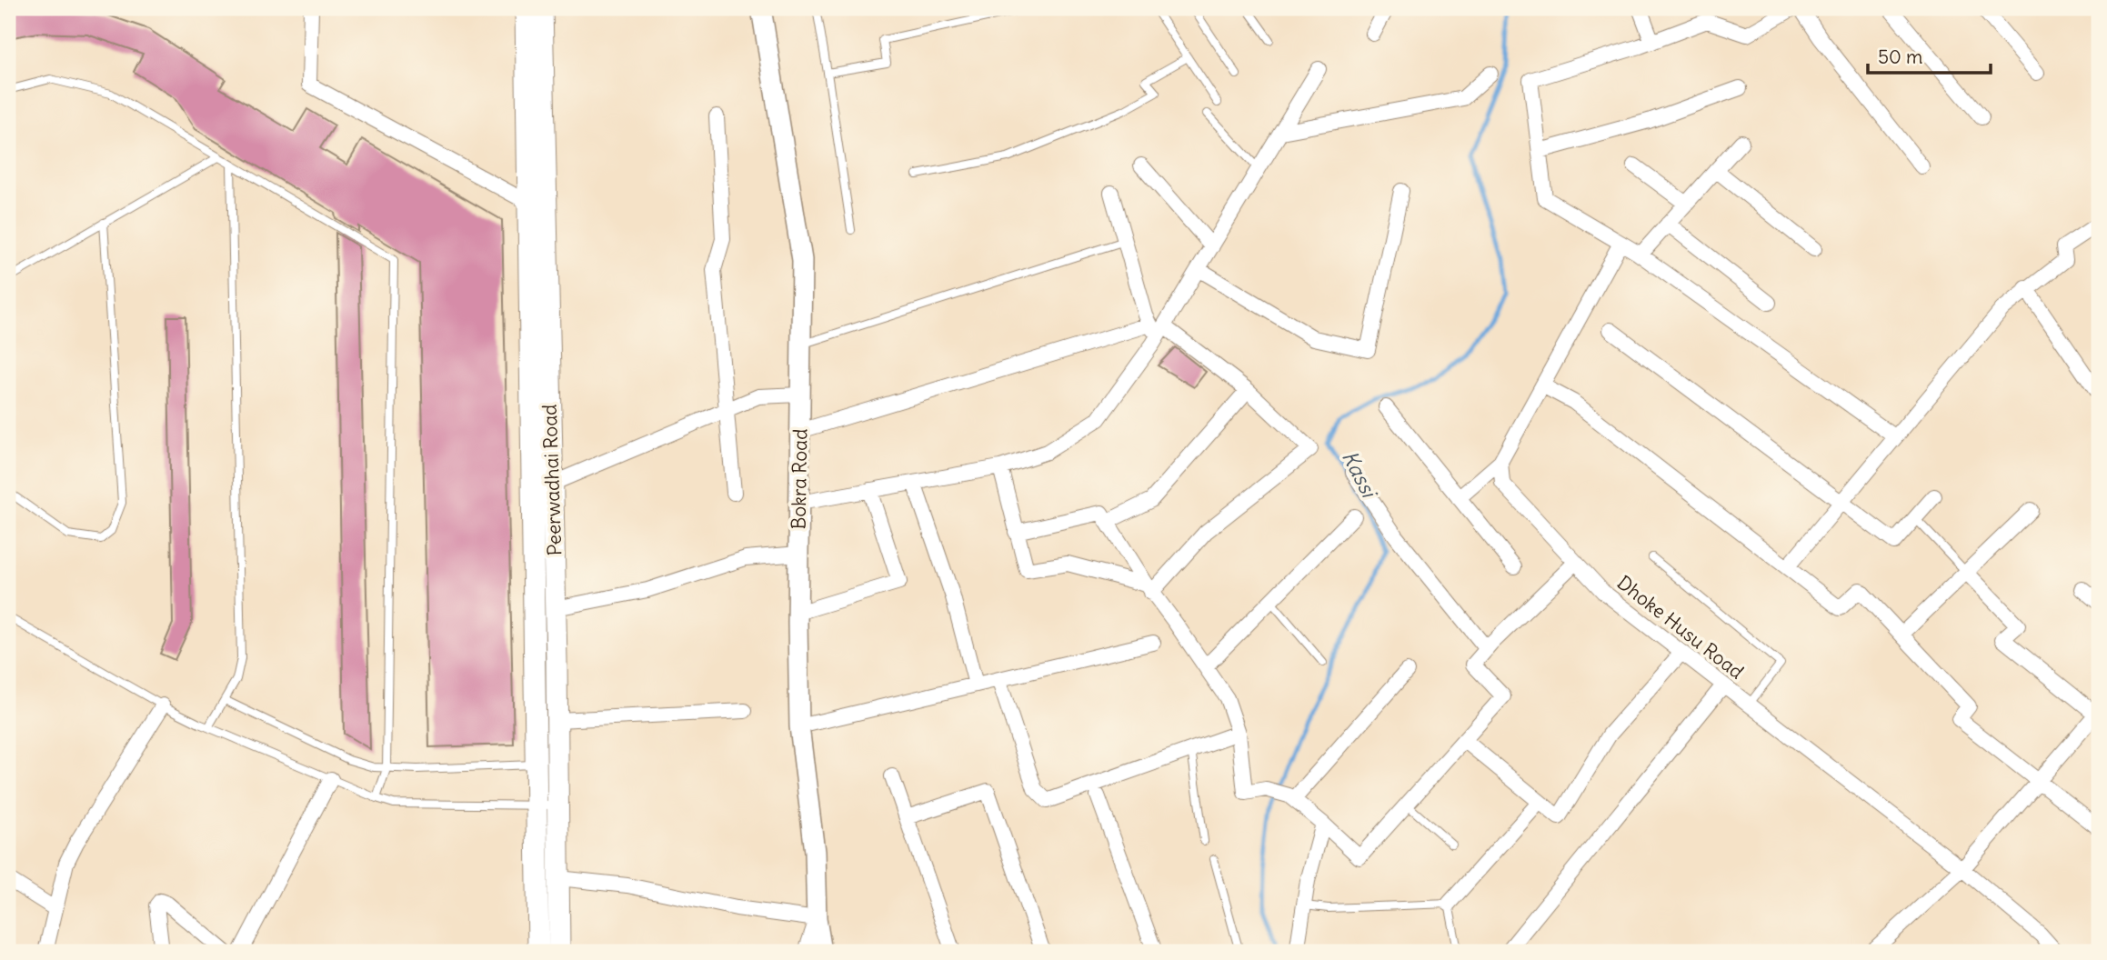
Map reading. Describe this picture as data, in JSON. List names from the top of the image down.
{
  "streets": {
    "main road": ["Peerwadhai Road"],
    "street": ["Bokra Road", "Dhoke Husu Road"]
  },
  "water": ["Kassi"],
  "scale_bar": "50 m"
}
